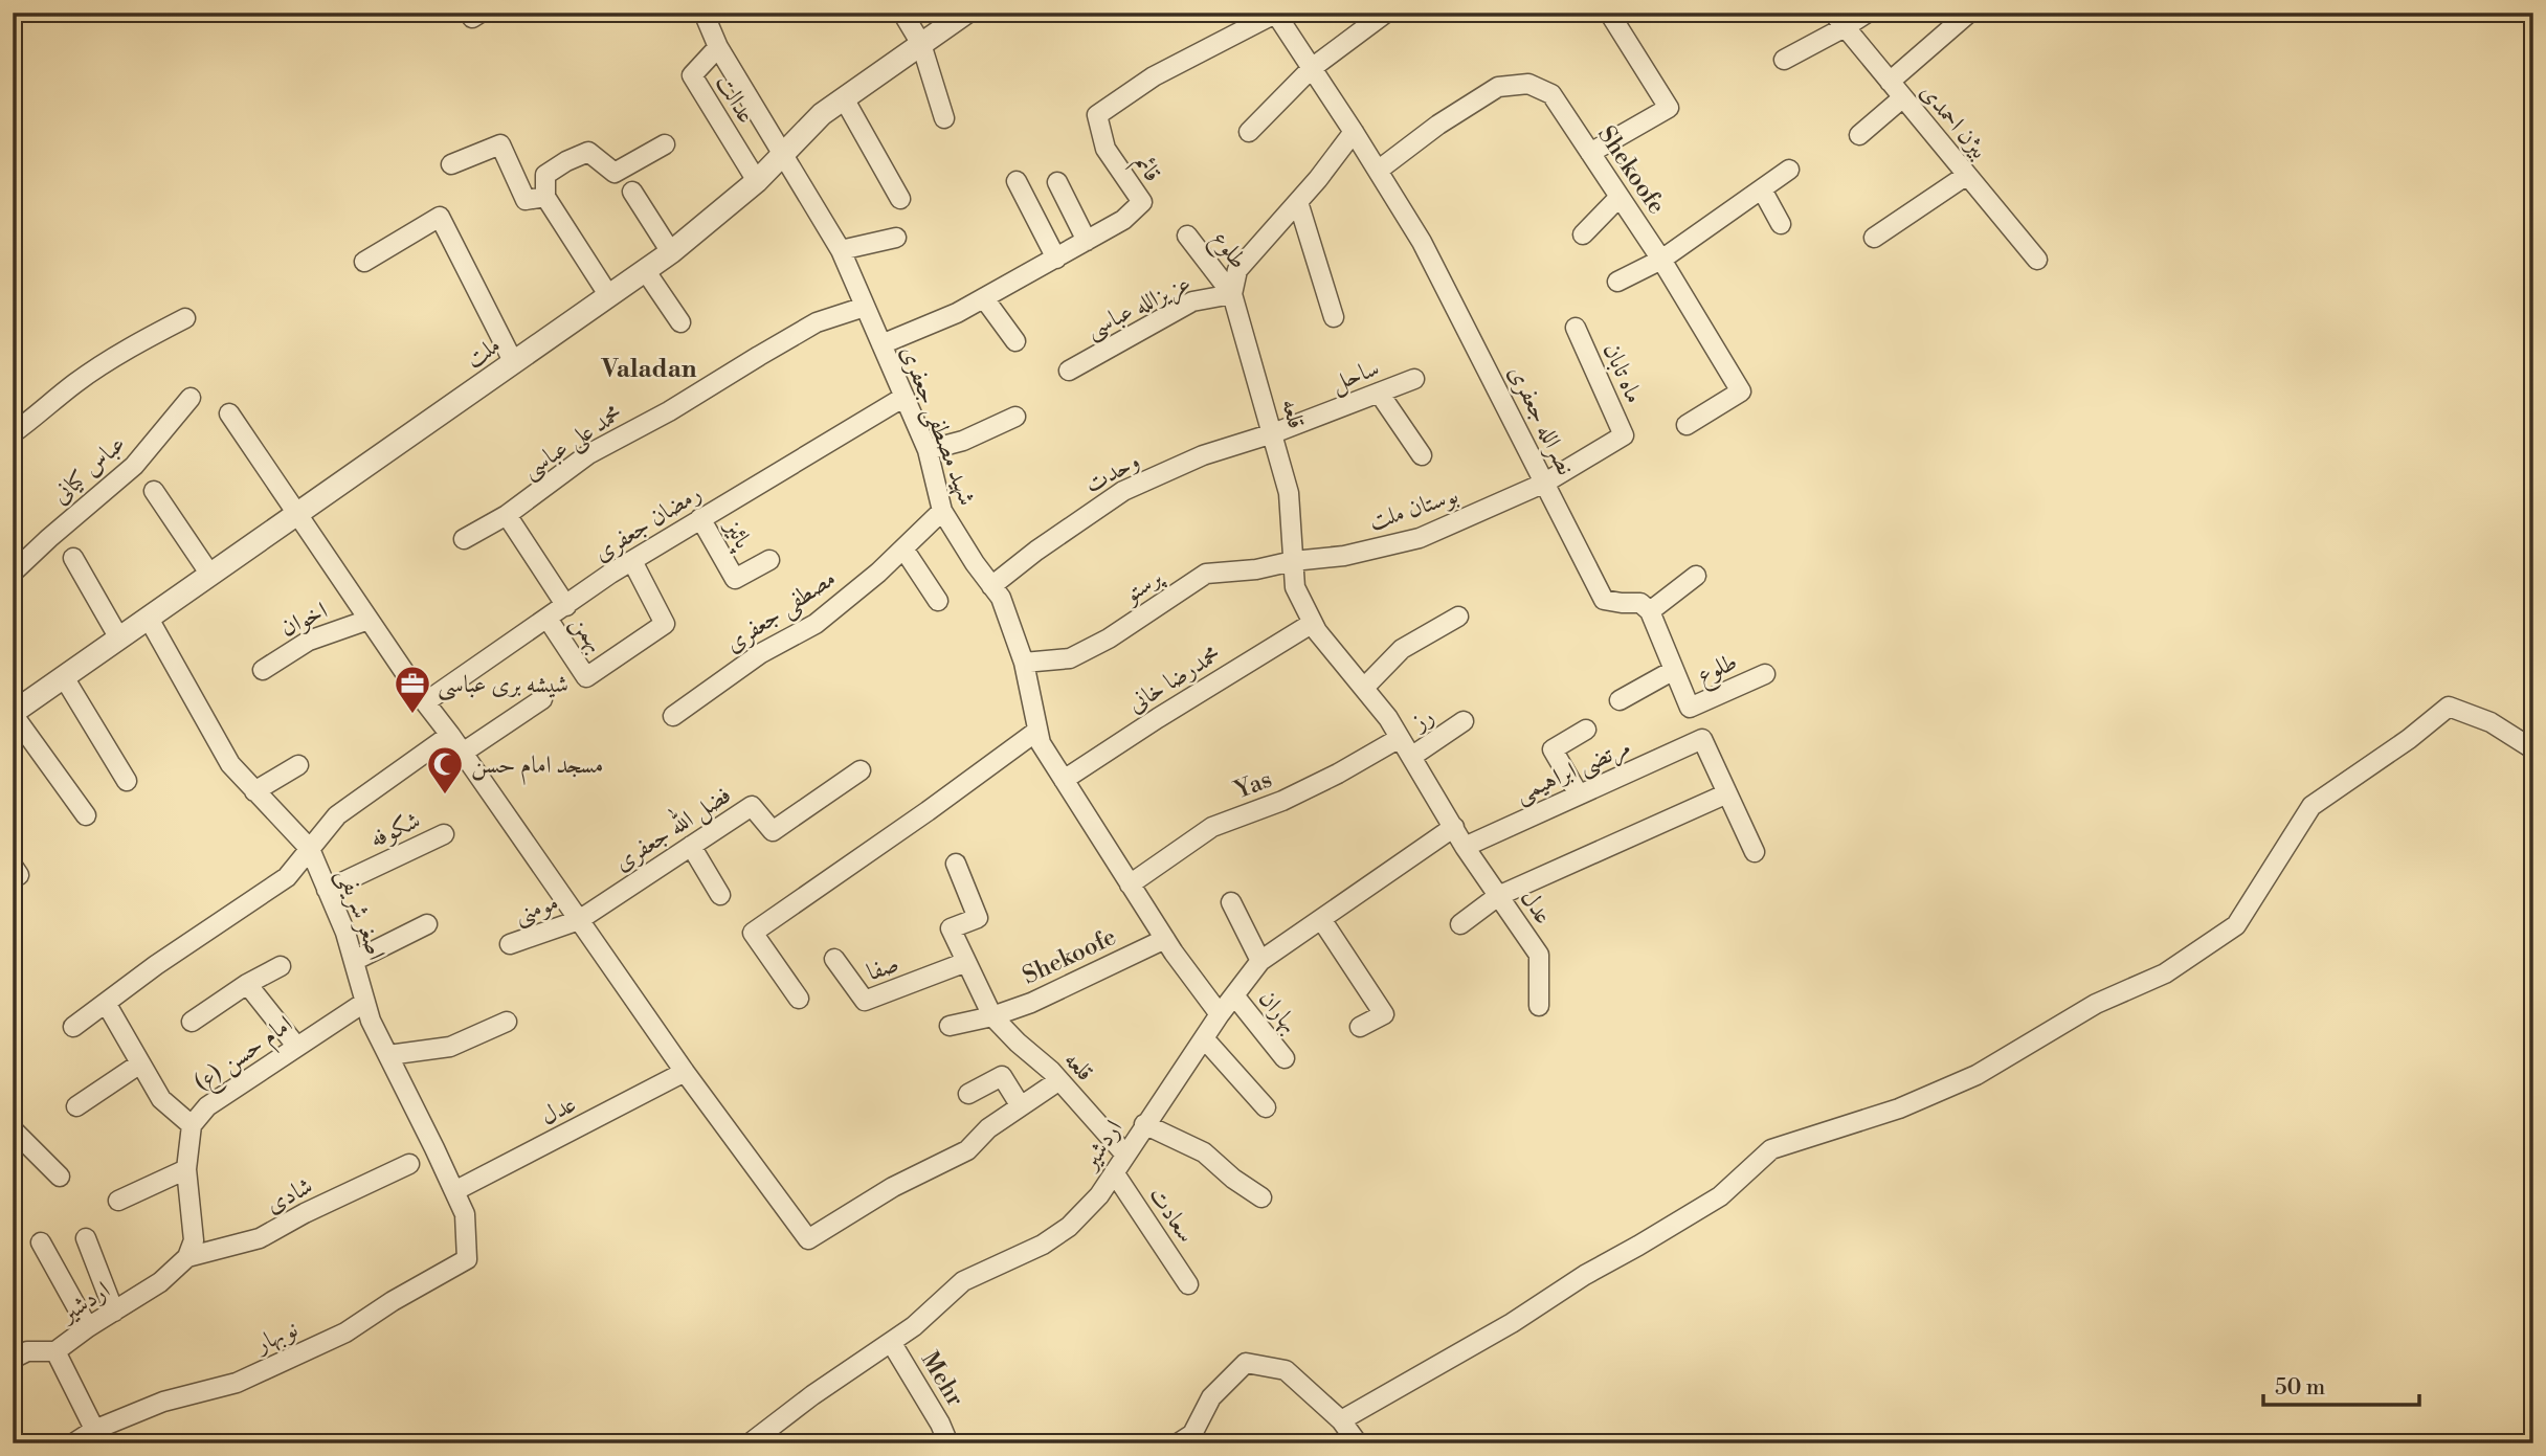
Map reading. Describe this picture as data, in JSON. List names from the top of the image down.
{
  "streets": {
    "street": [
      "عدالت",
      "بیژن احمدی",
      "قائم",
      "Shekoofe",
      "طلوع",
      "عزیزالله عباسی",
      "ملت",
      "ماه تابان",
      "ساحل",
      "قلعه",
      "نصرالله جعفری",
      "شهید مصطفی جعفری",
      "محمد علی عباسی",
      "عباس کیانی",
      "وحدت",
      "بوستان ملت",
      "رمضان جعفری",
      "پائیز",
      "پرستو",
      "مصطفی جعفری",
      "اخوان",
      "بهمن",
      "محمدرضا خانی",
      "رز",
      "مرتضی ابراهیمی",
      "Yas",
      "فضل الله جعفری",
      "شکوفه",
      "عدل",
      "مومنی",
      "اصغر شریفی",
      "صفا",
      "بهاران",
      "امام حسن (ع)",
      "اردشیر",
      "شادی",
      "سعادت",
      "نوبهار",
      "Mehr"
    ]
  },
  "crossings": [
    ["عدالت", "ملت"],
    ["عدالت", "شهید مصطفی جعفری"],
    ["قائم", "شهید مصطفی جعفری"],
    ["Shekoofe", "قلعه"],
    ["Shekoofe", "نصرالله جعفری"],
    ["Shekoofe", "شهید مصطفی جعفری"],
    ["طلوع", "عزیزالله عباسی"],
    ["طلوع", "قلعه"],
    ["عزیزالله عباسی", "قلعه"],
    ["ملت", "شهید مصطفی جعفری"],
    ["ملت", "اصغر شریفی"],
    ["ماه تابان", "نصرالله جعفری"],
    ["ماه تابان", "بوستان ملت"],
    ["ساحل", "قلعه"],
    ["ساحل", "وحدت"],
    ["قلعه", "وحدت"],
    ["قلعه", "بوستان ملت"],
    ["قلعه", "پرستو"],
    ["قلعه", "محمدرضا خانی"],
    ["قلعه", "رز"],
    ["قلعه", "مرتضی ابراهیمی"],
    ["قلعه", "Yas"],
    ["قلعه", "عدل"],
    ["قلعه", "اردشیر"],
    ["نصرالله جعفری", "بوستان ملت"],
    ["شهید مصطفی جعفری", "محمد علی عباسی"],
    ["شهید مصطفی جعفری", "وحدت"],
    ["شهید مصطفی جعفری", "رمضان جعفری"],
    ["شهید مصطفی جعفری", "پرستو"],
    ["شهید مصطفی جعفری", "مصطفی جعفری"],
    ["شهید مصطفی جعفری", "محمدرضا خانی"],
    ["شهید مصطفی جعفری", "Yas"],
    ["شهید مصطفی جعفری", "اردشیر"],
    ["بوستان ملت", "پرستو"],
    ["رمضان جعفری", "پائیز"],
    ["رمضان جعفری", "بهمن"],
    ["مرتضی ابراهیمی", "عدل"],
    ["فضل الله جعفری", "مومنی"],
    ["شکوفه", "اصغر شریفی"],
    ["عدل", "اصغر شریفی"],
    ["اصغر شریفی", "امام حسن (ع)"],
    ["اصغر شریفی", "نوبهار"],
    ["بهاران", "اردشیر"],
    ["امام حسن (ع)", "اردشیر"],
    ["امام حسن (ع)", "شادی"],
    ["اردشیر", "شادی"],
    ["اردشیر", "سعادت"],
    ["اردشیر", "نوبهار"],
    ["اردشیر", "Mehr"]
  ],
  "districts": ["Valadan"],
  "places": {
    "office": ["شیشه بری عباسی"],
    "mosque": ["مسجد امام حسن"]
  },
  "scale_bar": "50 m"
}
